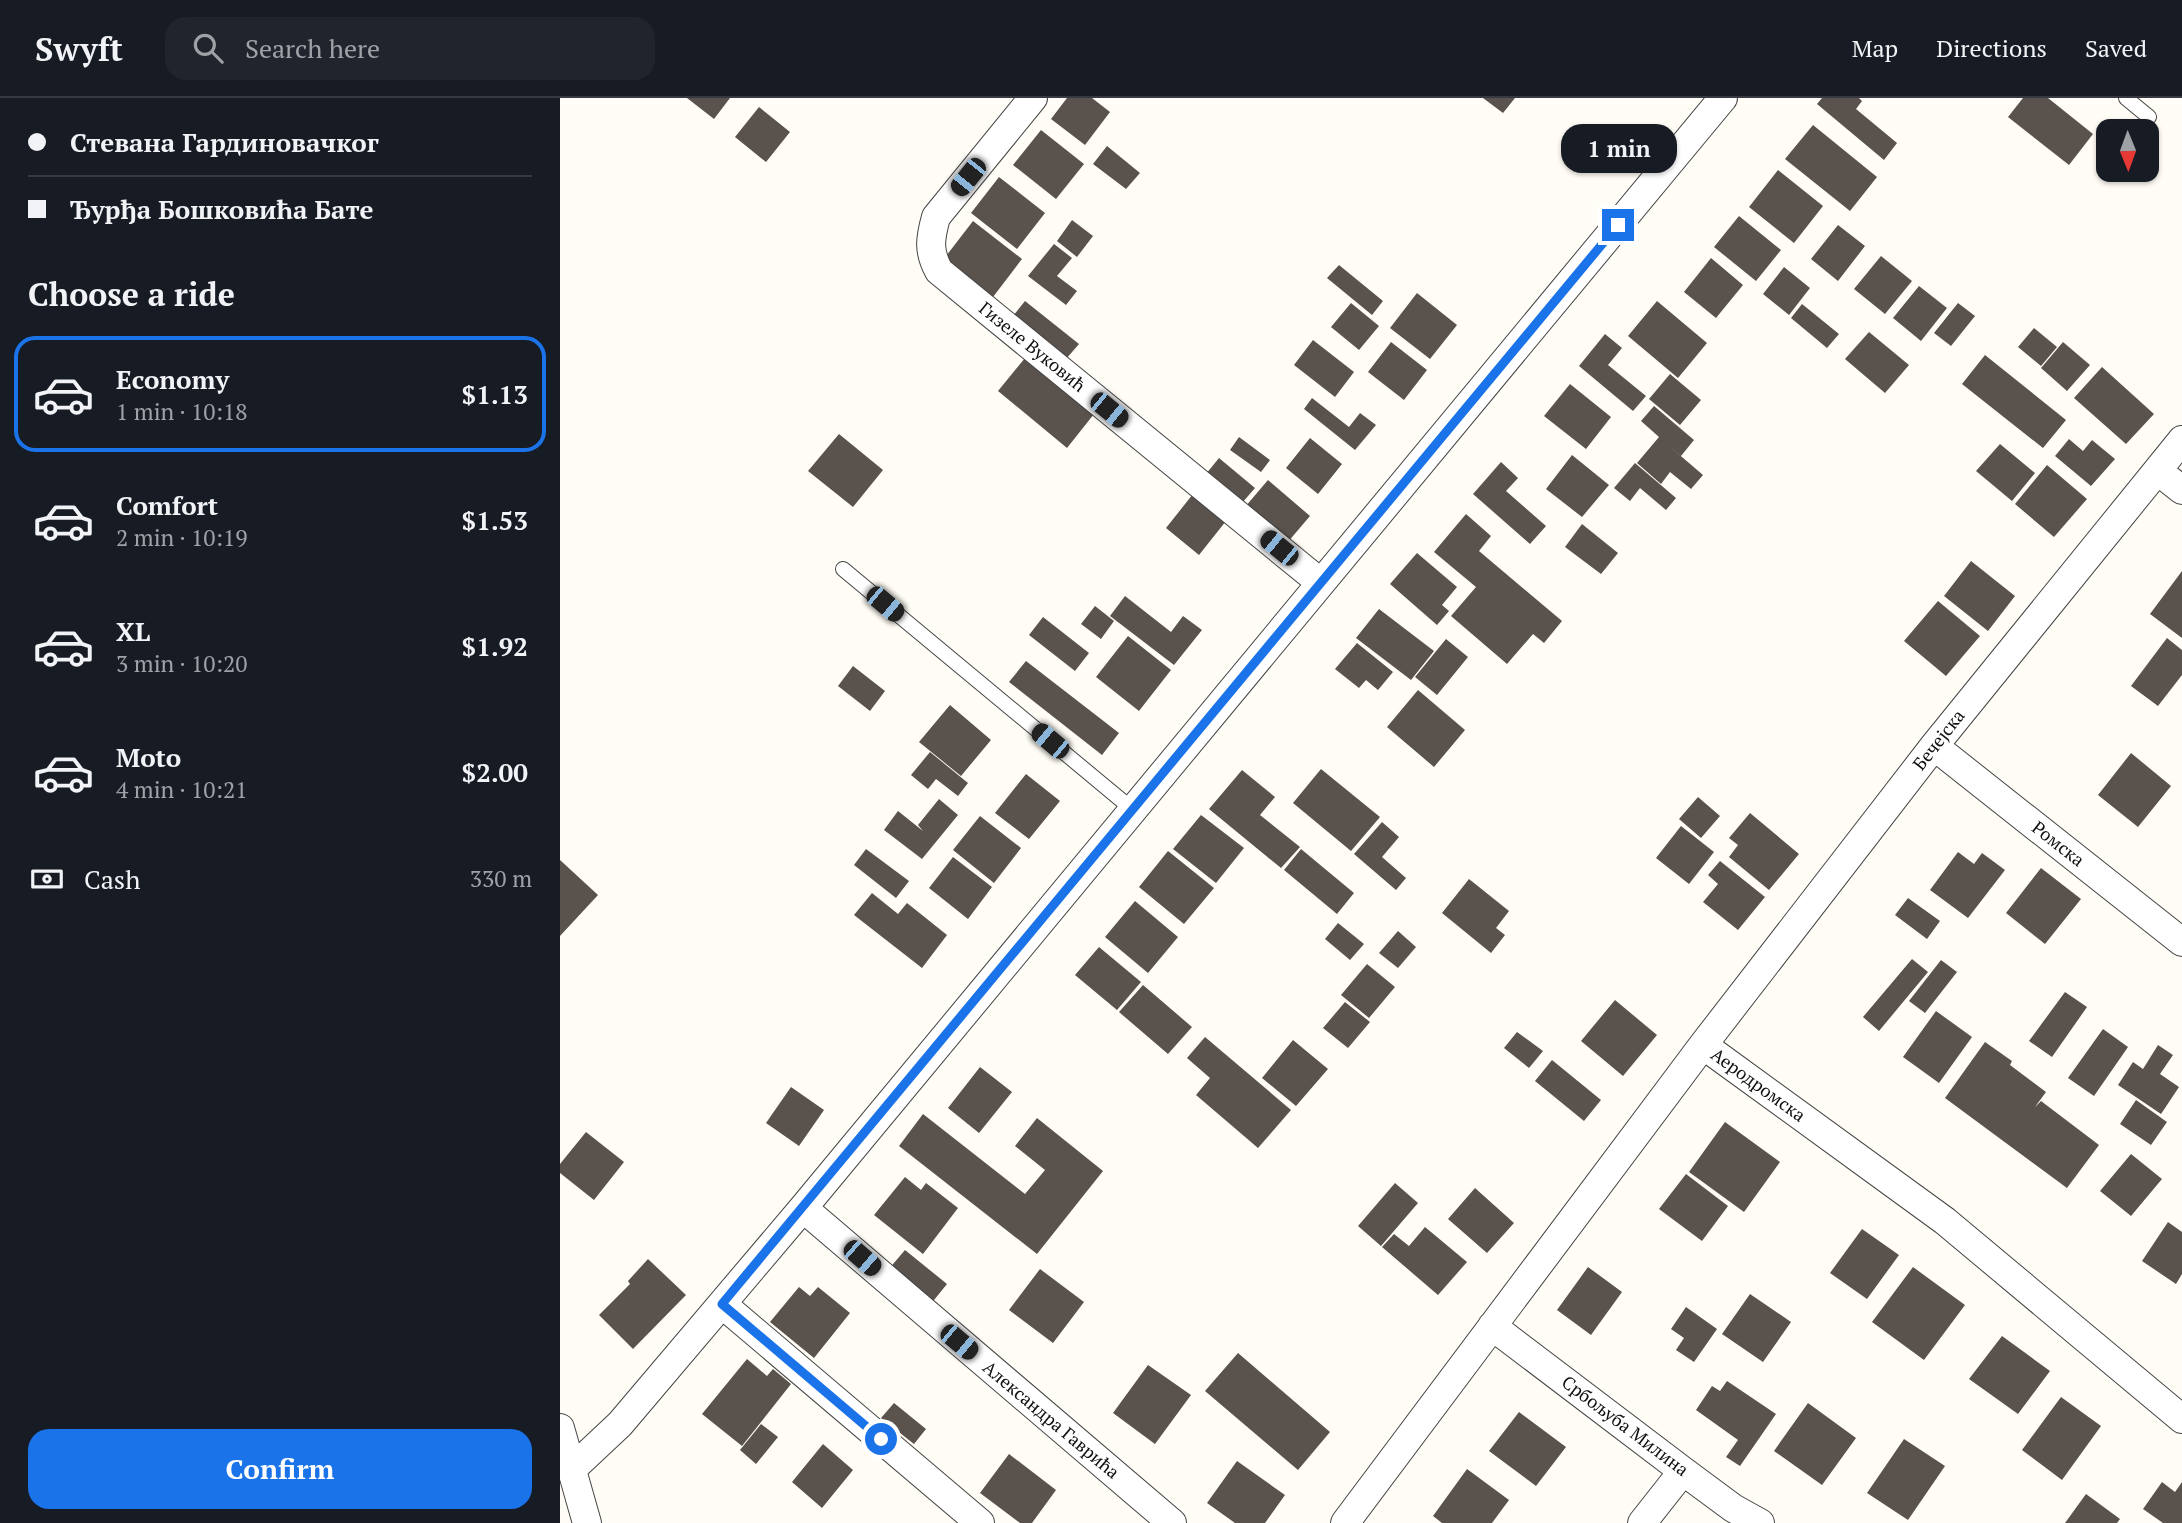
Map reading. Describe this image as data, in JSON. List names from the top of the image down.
{
  "streets": {
    "street": [
      "Гизеле Вуковић",
      "Бечејска",
      "Ромска",
      "Аеродромска",
      "Александра Гаврића",
      "Србољуба Милина"
    ]
  },
  "crossings": [
    ["Бечејска", "Ромска"],
    ["Бечејска", "Аеродромска"],
    ["Аеродромска", "Србољуба Милина"]
  ],
  "north": "bottom",
  "page": {
    "header": "Swyft",
    "search": "Search here",
    "nav": ["Map", "Directions", "Saved"],
    "banner": ["Стевана Гардиновачког", "Ђурђа Бошковића Бате"],
    "bubble": "1 min",
    "heading": "Choose a ride",
    "list": [
      {
        "name": "Economy",
        "note": "1 min · 10:18",
        "value": "$1.13"
      },
      {
        "name": "Comfort",
        "note": "2 min · 10:19",
        "value": "$1.53"
      },
      {
        "name": "XL",
        "note": "3 min · 10:20",
        "value": "$1.92"
      },
      {
        "name": "Moto",
        "note": "4 min · 10:21",
        "value": "$2.00"
      }
    ],
    "pay": ["Cash", "330 m"],
    "buttons": "Confirm"
  }
}
